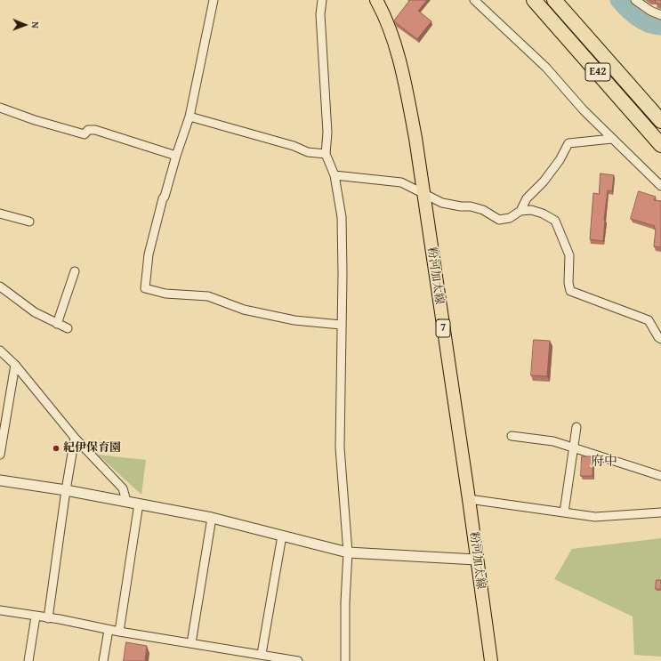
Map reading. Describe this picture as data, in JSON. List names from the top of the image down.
{
  "streets": {
    "highway": ["E42"],
    "main road": ["粉河加太線", "7"]
  },
  "districts": ["府中"],
  "places": ["紀伊保育園"],
  "north": "right"
}
